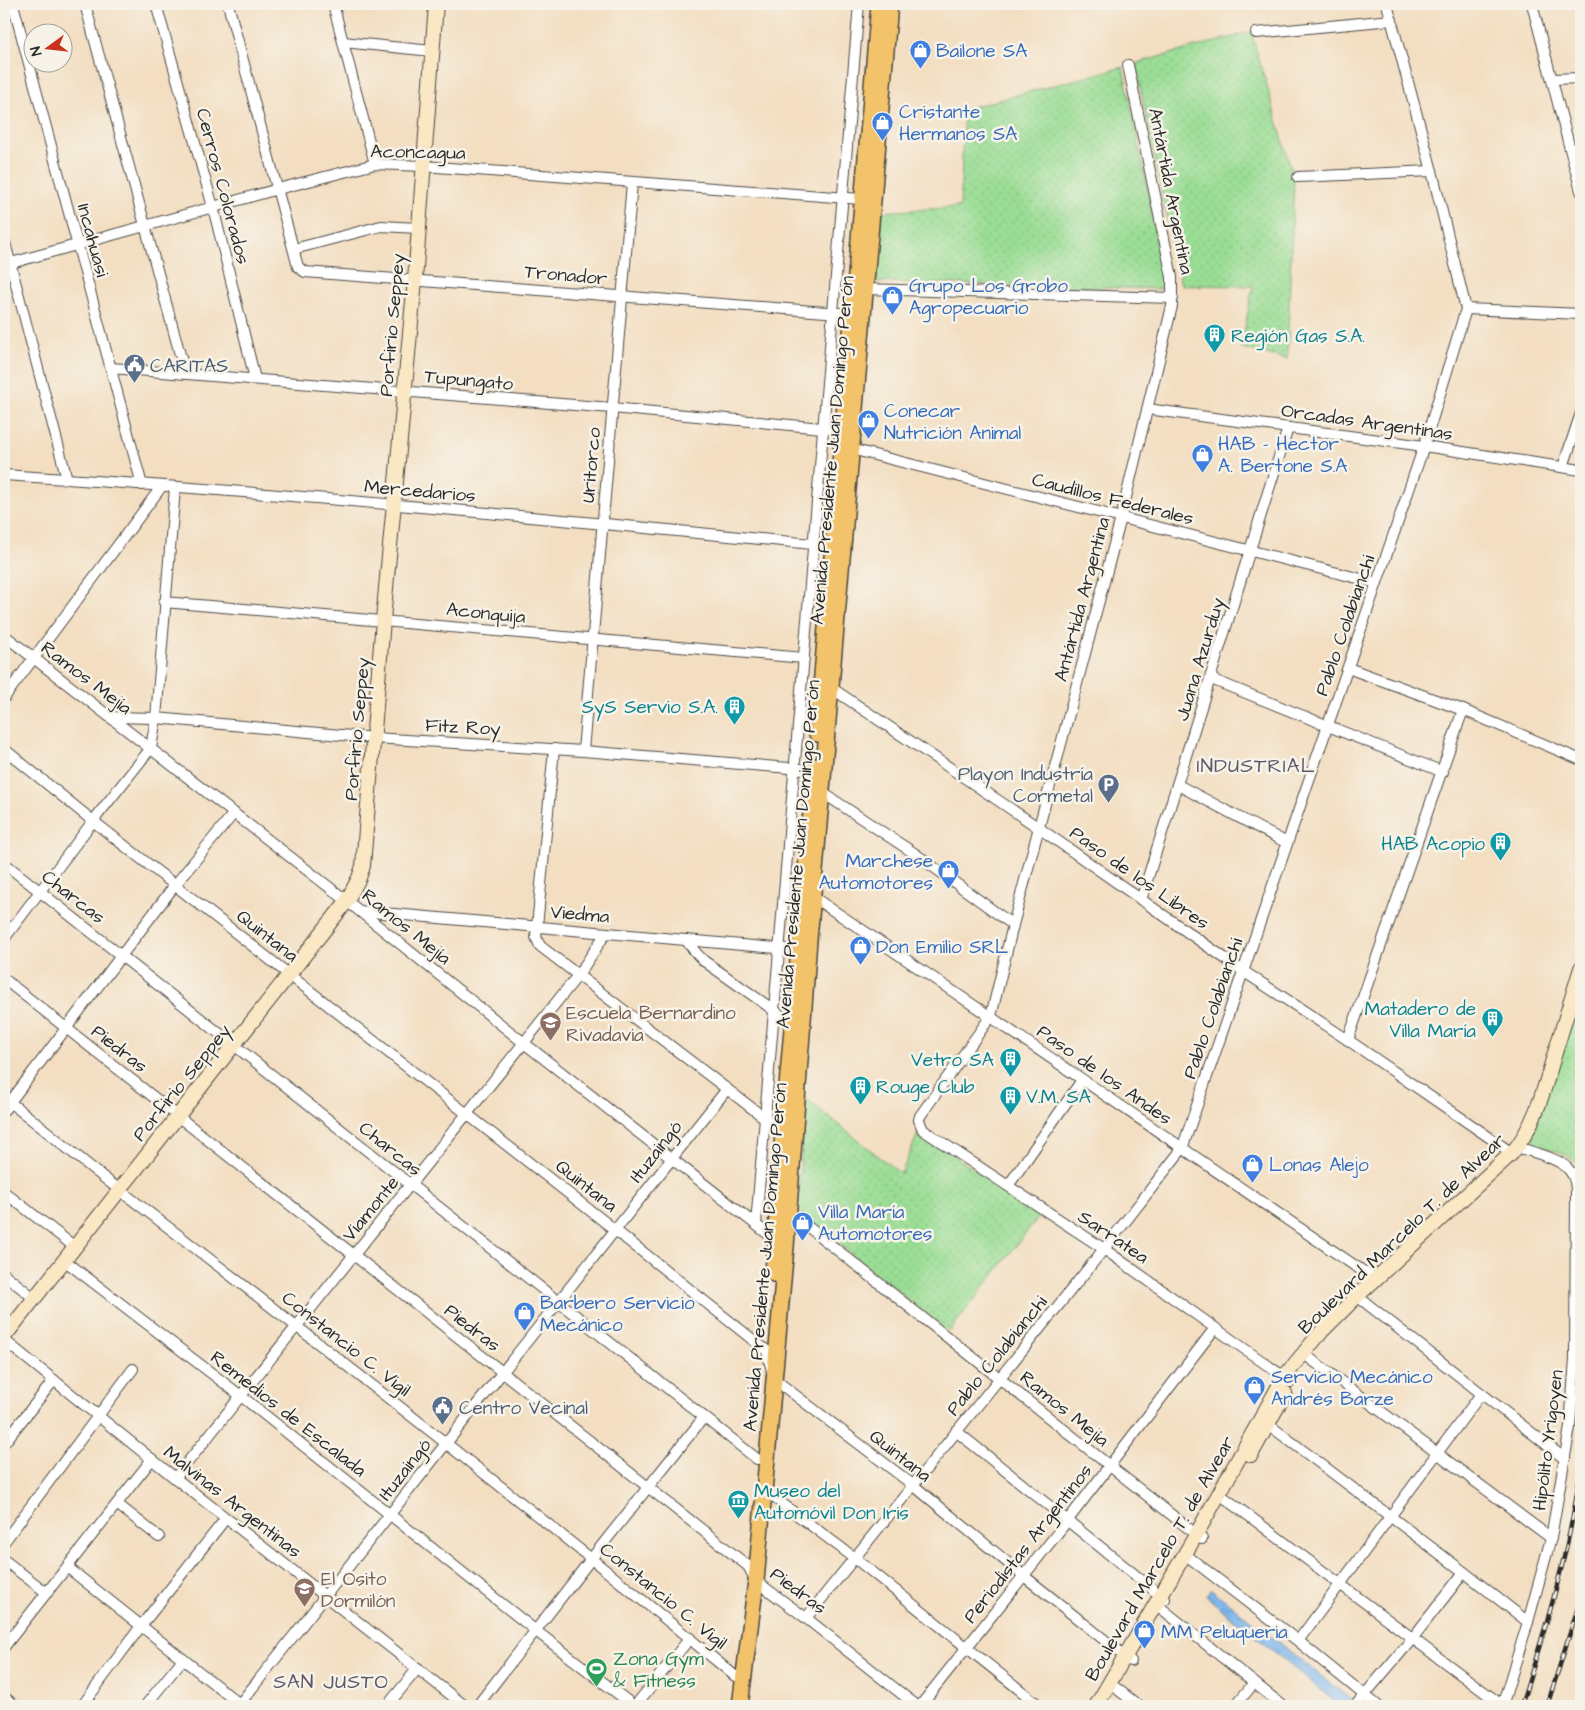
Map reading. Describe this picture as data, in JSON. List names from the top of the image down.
{
  "streets": {
    "main road": ["Porfirio Seppey", "Avenida Presidente Juan Domingo Perón", "Boulevard Marcelo T. de Alvear"],
    "street": [
      "Aconcagua",
      "Cerros Colorados",
      "Antártida Argentina",
      "Incahuasi",
      "Tronador",
      "Tupungato",
      "Orcadas Argentinas",
      "Uritorco",
      "Mercedarios",
      "Caudillos Federales",
      "Aconquija",
      "Pablo Colabianchi",
      "Juana Azurduy",
      "Ramos Mejía",
      "Fitz Roy",
      "Paso de los Libres",
      "Charcas",
      "Viedma",
      "Quintana",
      "Piedras",
      "Paso de los Andes",
      "Ituzaingó",
      "Viamonte",
      "Sarratea",
      "Constancio C. Vigil",
      "Remedios de Escalada",
      "Hipólito Yrigoyen",
      "Malvinas Argentinas",
      "Periodistas Argentinos"
    ]
  },
  "crossings": [
    ["Aconcagua", "Cerros Colorados"],
    ["Aconcagua", "Incahuasi"],
    ["Aconcagua", "Porfirio Seppey"],
    ["Aconcagua", "Avenida Presidente Juan Domingo Perón"],
    ["Aconcagua", "Uritorco"],
    ["Cerros Colorados", "Tupungato"],
    ["Antártida Argentina", "Orcadas Argentinas"],
    ["Antártida Argentina", "Caudillos Federales"],
    ["Antártida Argentina", "Paso de los Libres"],
    ["Antártida Argentina", "Paso de los Andes"],
    ["Antártida Argentina", "Sarratea"],
    ["Incahuasi", "Tupungato"],
    ["Incahuasi", "Mercedarios"],
    ["Tronador", "Porfirio Seppey"],
    ["Tronador", "Avenida Presidente Juan Domingo Perón"],
    ["Tronador", "Uritorco"],
    ["Porfirio Seppey", "Tupungato"],
    ["Porfirio Seppey", "Mercedarios"],
    ["Porfirio Seppey", "Aconquija"],
    ["Porfirio Seppey", "Ramos Mejía"],
    ["Porfirio Seppey", "Fitz Roy"],
    ["Porfirio Seppey", "Charcas"],
    ["Porfirio Seppey", "Quintana"],
    ["Porfirio Seppey", "Piedras"],
    ["Porfirio Seppey", "Constancio C. Vigil"],
    ["Porfirio Seppey", "Remedios de Escalada"],
    ["Porfirio Seppey", "Malvinas Argentinas"],
    ["Tupungato", "Avenida Presidente Juan Domingo Perón"],
    ["Tupungato", "Uritorco"],
    ["Orcadas Argentinas", "Pablo Colabianchi"],
    ["Orcadas Argentinas", "Juana Azurduy"],
    ["Avenida Presidente Juan Domingo Perón", "Mercedarios"],
    ["Avenida Presidente Juan Domingo Perón", "Caudillos Federales"],
    ["Avenida Presidente Juan Domingo Perón", "Aconquija"],
    ["Avenida Presidente Juan Domingo Perón", "Ramos Mejía"],
    ["Avenida Presidente Juan Domingo Perón", "Fitz Roy"],
    ["Avenida Presidente Juan Domingo Perón", "Paso de los Libres"],
    ["Avenida Presidente Juan Domingo Perón", "Charcas"],
    ["Avenida Presidente Juan Domingo Perón", "Viedma"],
    ["Avenida Presidente Juan Domingo Perón", "Quintana"],
    ["Avenida Presidente Juan Domingo Perón", "Piedras"],
    ["Avenida Presidente Juan Domingo Perón", "Paso de los Andes"],
    ["Avenida Presidente Juan Domingo Perón", "Constancio C. Vigil"],
    ["Uritorco", "Mercedarios"],
    ["Uritorco", "Aconquija"],
    ["Uritorco", "Fitz Roy"],
    ["Caudillos Federales", "Pablo Colabianchi"],
    ["Caudillos Federales", "Juana Azurduy"],
    ["Pablo Colabianchi", "Ramos Mejía"],
    ["Pablo Colabianchi", "Paso de los Libres"],
    ["Pablo Colabianchi", "Quintana"],
    ["Pablo Colabianchi", "Piedras"],
    ["Pablo Colabianchi", "Paso de los Andes"],
    ["Pablo Colabianchi", "Sarratea"],
    ["Juana Azurduy", "Paso de los Libres"],
    ["Ramos Mejía", "Fitz Roy"],
    ["Ramos Mejía", "Viedma"],
    ["Ramos Mejía", "Ituzaingó"],
    ["Ramos Mejía", "Viamonte"],
    ["Ramos Mejía", "Boulevard Marcelo T. de Alvear"],
    ["Ramos Mejía", "Periodistas Argentinos"],
    ["Paso de los Libres", "Boulevard Marcelo T. de Alvear"],
    ["Paso de los Libres", "Hipólito Yrigoyen"],
    ["Charcas", "Ituzaingó"],
    ["Charcas", "Viamonte"],
    ["Viedma", "Viamonte"],
    ["Quintana", "Ituzaingó"],
    ["Quintana", "Viamonte"],
    ["Quintana", "Boulevard Marcelo T. de Alvear"],
    ["Quintana", "Periodistas Argentinos"],
    ["Piedras", "Ituzaingó"],
    ["Piedras", "Viamonte"],
    ["Piedras", "Periodistas Argentinos"],
    ["Paso de los Andes", "Boulevard Marcelo T. de Alvear"],
    ["Ituzaingó", "Constancio C. Vigil"],
    ["Ituzaingó", "Remedios de Escalada"],
    ["Ituzaingó", "Malvinas Argentinas"],
    ["Viamonte", "Constancio C. Vigil"],
    ["Viamonte", "Remedios de Escalada"],
    ["Viamonte", "Malvinas Argentinas"],
    ["Boulevard Marcelo T. de Alvear", "Sarratea"],
    ["Boulevard Marcelo T. de Alvear", "Hipólito Yrigoyen"],
    ["Sarratea", "Periodistas Argentinos"]
  ],
  "districts": ["INDUSTRIAL", "SAN JUSTO"],
  "places": {
    "shop": [
      "Bailone SA",
      "Cristante Hermanos SA",
      "Grupo Los Grobo Agropecuario",
      "Conecar Nutrición Animal",
      "HAB - Hector A. Bertone S.A",
      "Marchese Automotores",
      "Don Emilio SRL",
      "Lonas Alejo",
      "Villa María Automotores",
      "Barbero Servicio Mecánico",
      "Servicio Mecánico Andrés Barze",
      "MM Peluqueria"
    ],
    "building": [
      "Región Gas S.A.",
      "SyS Servio S.A.",
      "HAB Acopio",
      "Matadero de Villa María",
      "Vetro SA",
      "Rouge Club",
      "V.M. SA"
    ],
    "public building": ["CARITAS", "Centro Vecinal"],
    "parking": ["Playon Industría Cormetal"],
    "school or university": ["Escuela Bernardino Rivadavia", "El Osito Dormilón"],
    "museum": ["Museo del Automóvil Don Iris"],
    "sports": ["Zona Gym & Fitness"]
  },
  "north": "left"
}
